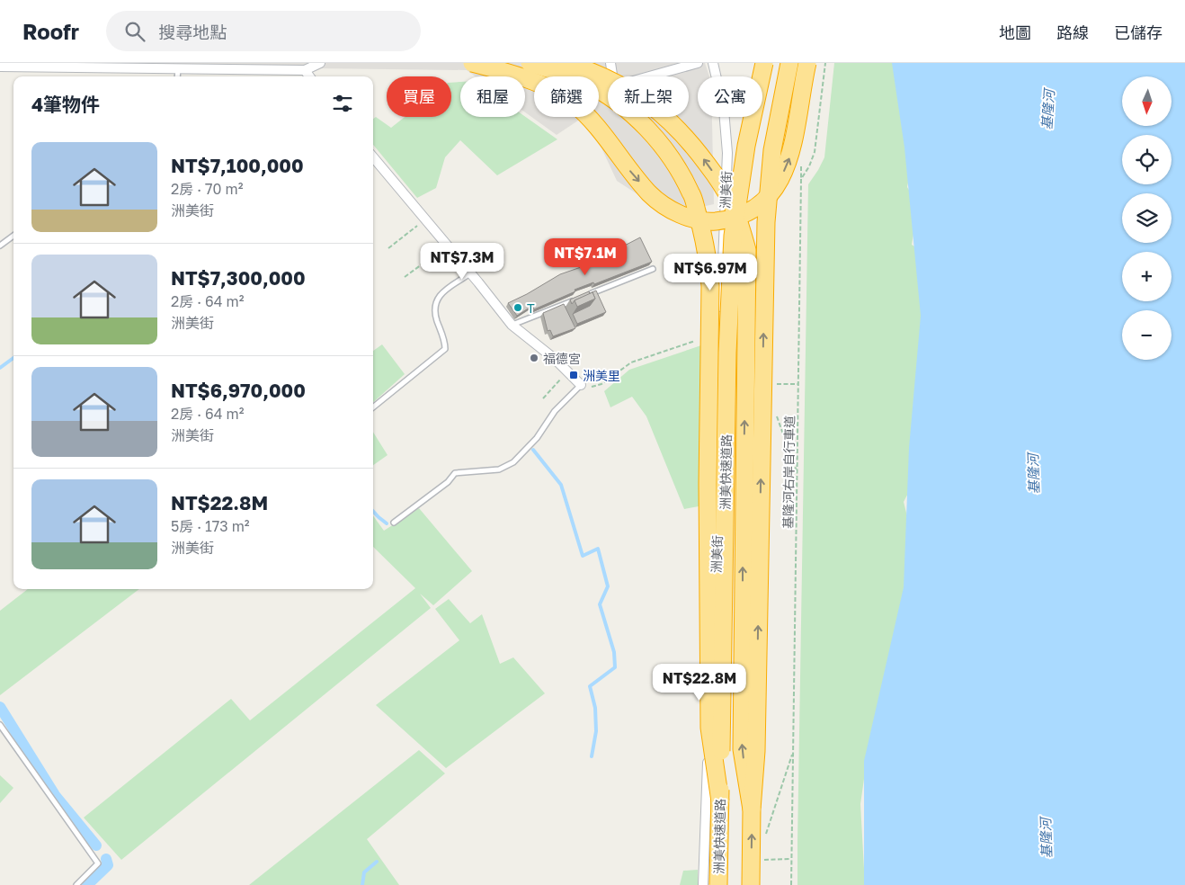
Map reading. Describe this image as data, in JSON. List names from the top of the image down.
{
  "streets": {
    "highway": ["洲美快速道路"],
    "street": ["洲美街"],
    "path": ["基隆河右岸自行車道"]
  },
  "water": ["基隆河"],
  "places": {
    "other": ["T", "福德宮"],
    "transit": ["洲美里"]
  },
  "north": "bottom",
  "page": {
    "header": "Roofr",
    "search": "搜尋地點",
    "nav": ["地圖", "路線", "已儲存"],
    "map_buttons": ["+", "−"],
    "chip": [
      "買屋",
      "租屋",
      "篩選",
      "新上架",
      "公寓"
    ],
    "heading": "4筆物件",
    "list": [
      {
        "name": "NT$7,100,000",
        "note": "2房 · 70 m² · 洲美街"
      },
      {
        "name": "NT$7,300,000",
        "note": "2房 · 64 m² · 洲美街"
      },
      {
        "name": "NT$6,970,000",
        "note": "2房 · 64 m² · 洲美街"
      },
      {
        "name": "NT$22.8M",
        "note": "5房 · 173 m² · 洲美街"
      }
    ],
    "price": [
      "NT$7.1M",
      "NT$7.3M",
      "NT$6.97M",
      "NT$22.8M"
    ]
  }
}
